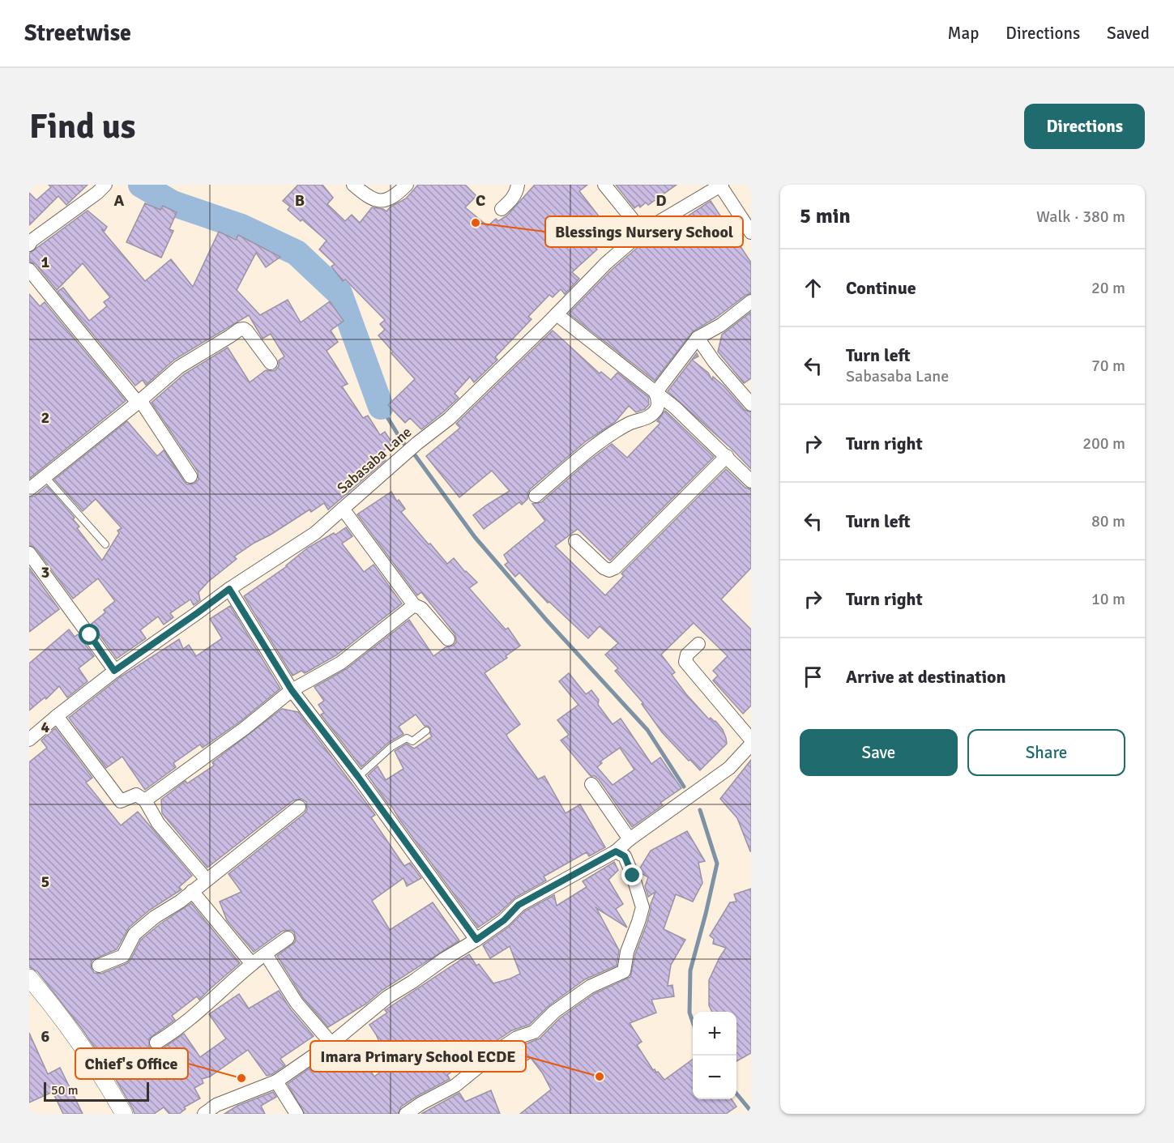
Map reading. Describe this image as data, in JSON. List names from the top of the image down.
{
  "streets": {
    "street": ["Sabasaba Lane"]
  },
  "places": ["Blessings Nursery School", "Imara Primary School ECDE", "Chief's Office"],
  "scale_bar": "50 m",
  "page": {
    "header": "Streetwise",
    "nav": ["Map", "Directions", "Saved"],
    "buttons": [
      "Directions",
      ["Save", "Share"]
    ],
    "title": "Find us",
    "heading": ["5 min", "Walk · 380 m"],
    "list": [
      ["Continue", "20 m"],
      ["Turn left", "Sabasaba Lane", "70 m"],
      ["Turn right", "200 m"],
      ["Turn left", "80 m"],
      ["Turn right", "10 m"],
      "Arrive at destination"
    ],
    "map_buttons": ["+", "−"],
    "scale": "50 m"
  },
  "grid": {
    "columns": [
      "A",
      "B",
      "C",
      "D"
    ],
    "rows": [
      "1",
      "2",
      "3",
      "4",
      "5",
      "6"
    ]
  }
}
